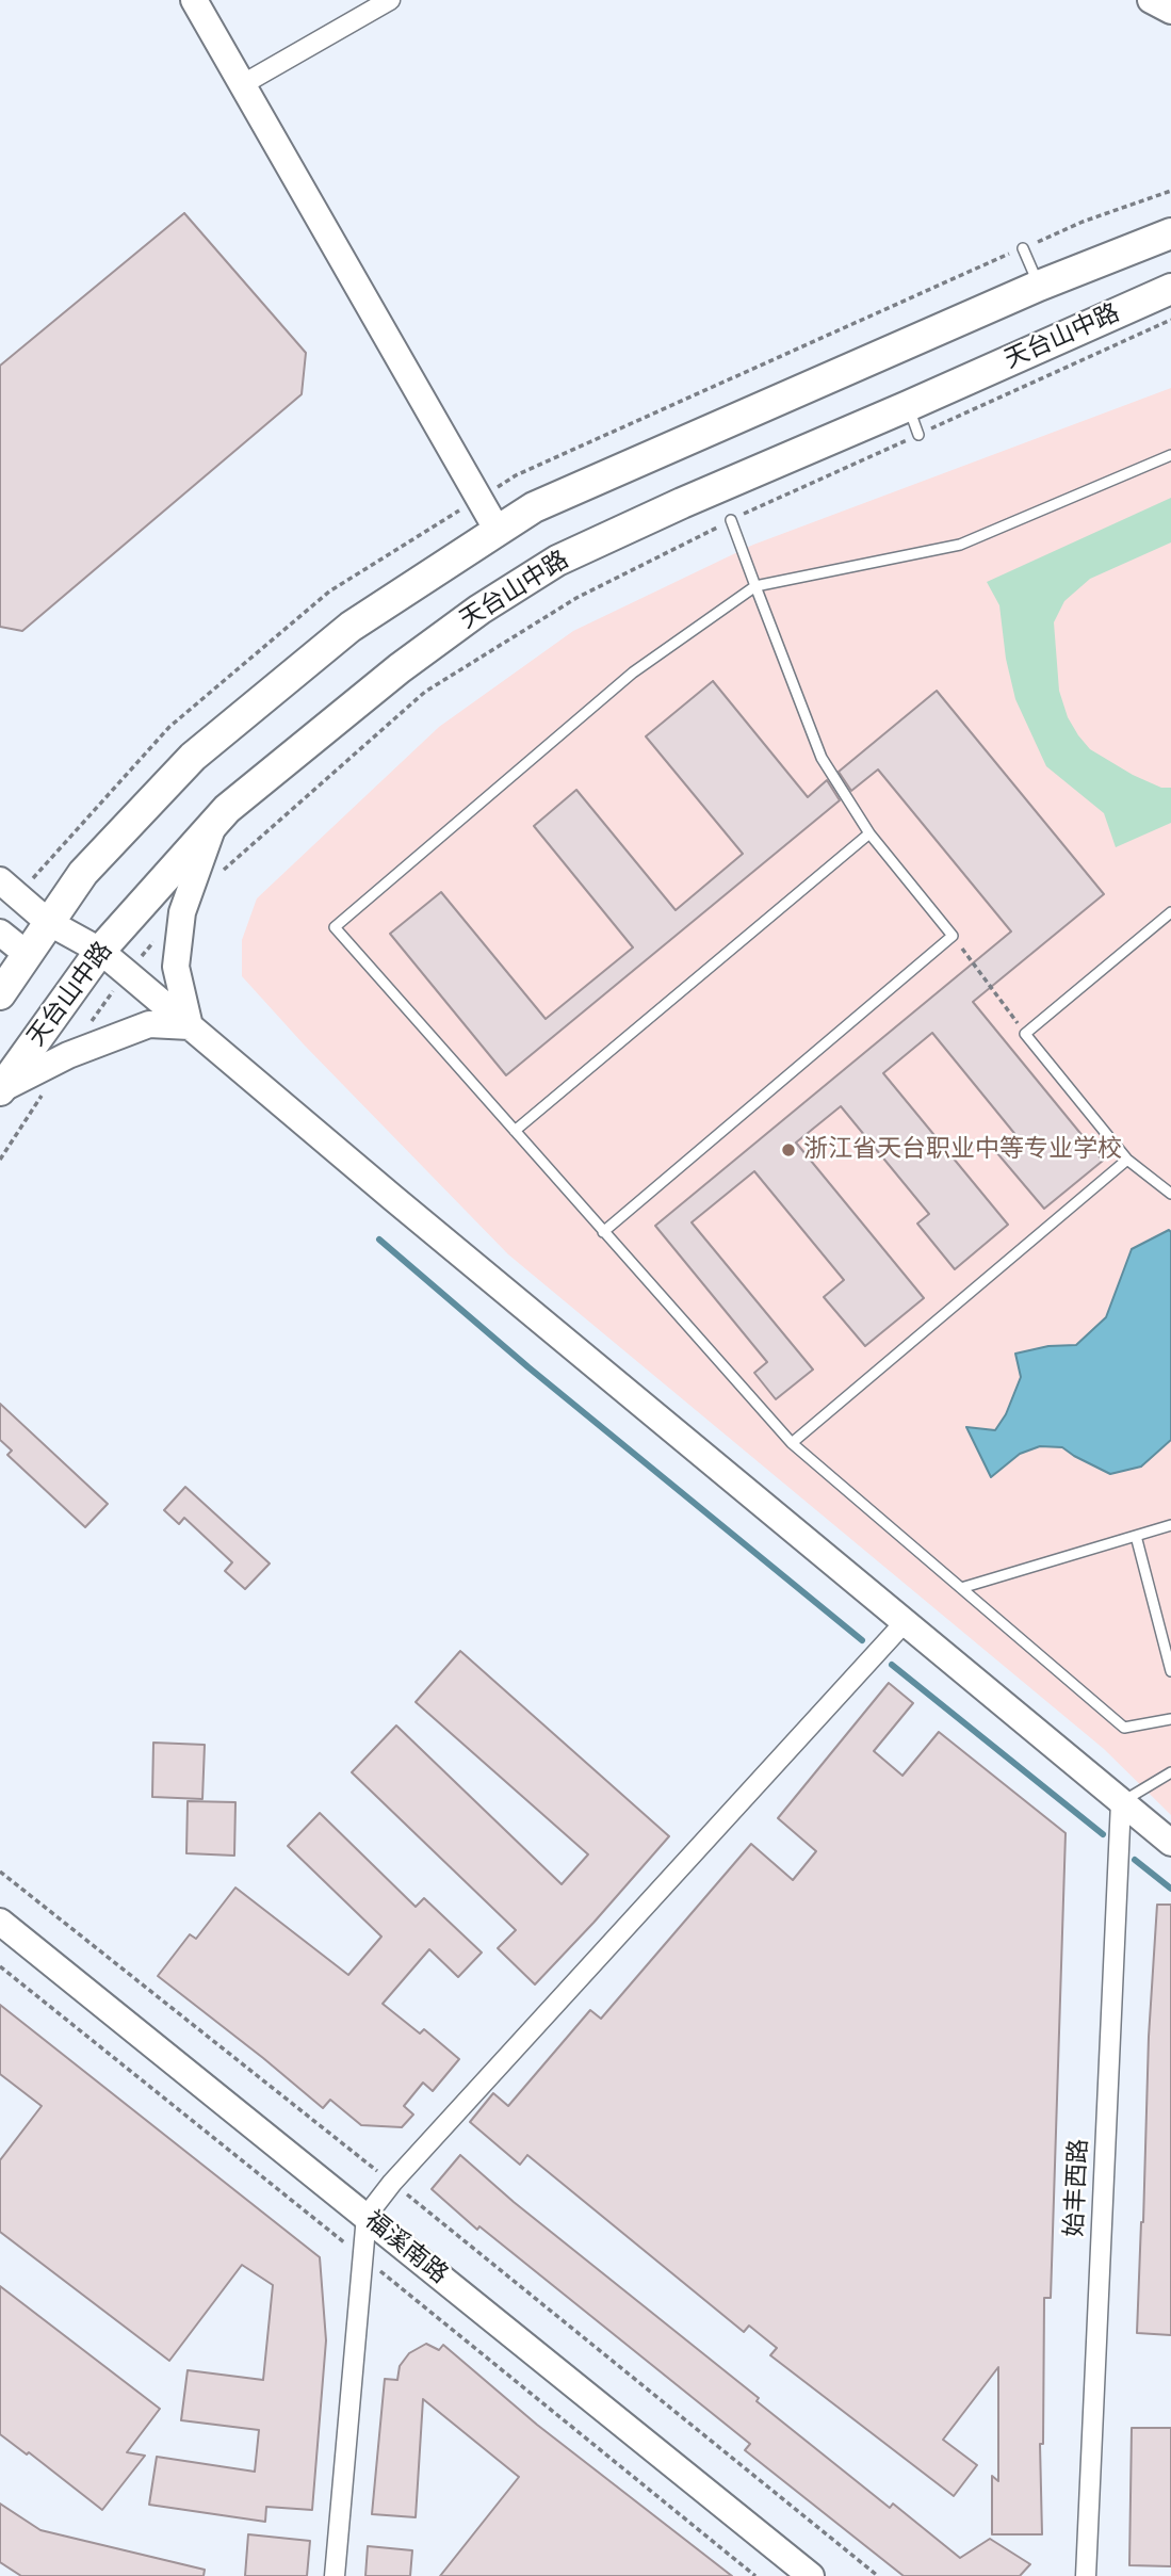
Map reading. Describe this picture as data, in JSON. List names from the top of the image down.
{
  "streets": {
    "main road": ["天台山中路"],
    "street": ["始丰西路", "福溪南路"]
  },
  "places": ["浙江省天台职业中等专业学校"]
}
